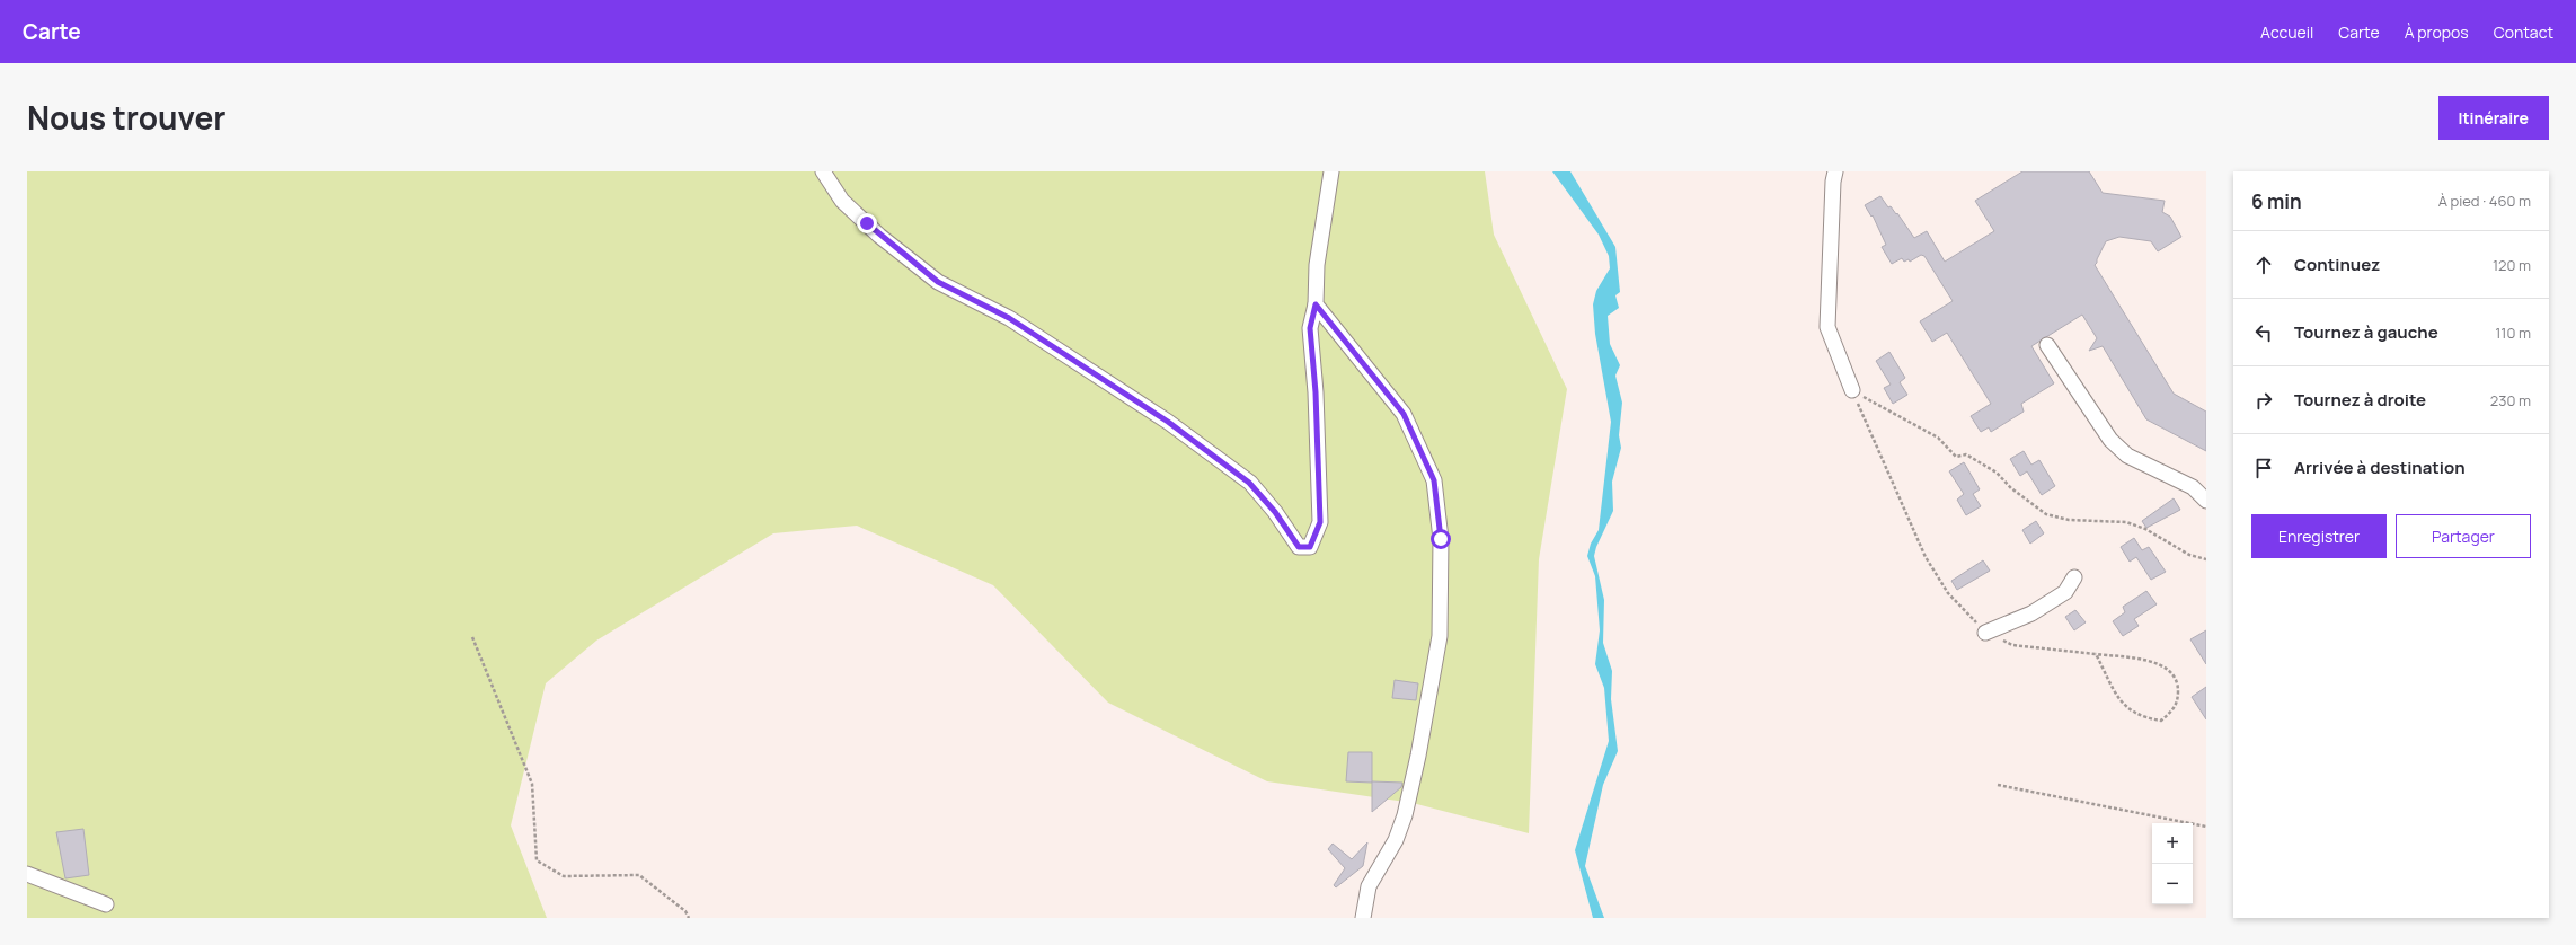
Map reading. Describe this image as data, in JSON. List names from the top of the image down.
{
  "page": {
    "header": "Carte",
    "nav": [
      "Accueil",
      "Carte",
      "À propos",
      "Contact"
    ],
    "title": "Nous trouver",
    "buttons": [
      "Itinéraire",
      ["Enregistrer", "Partager"]
    ],
    "heading": ["6 min", "À pied · 460 m"],
    "list": [
      ["Continuez", "120 m"],
      ["Tournez à gauche", "110 m"],
      ["Tournez à droite", "230 m"],
      "Arrivée à destination"
    ],
    "map_buttons": ["+", "−"]
  }
}
